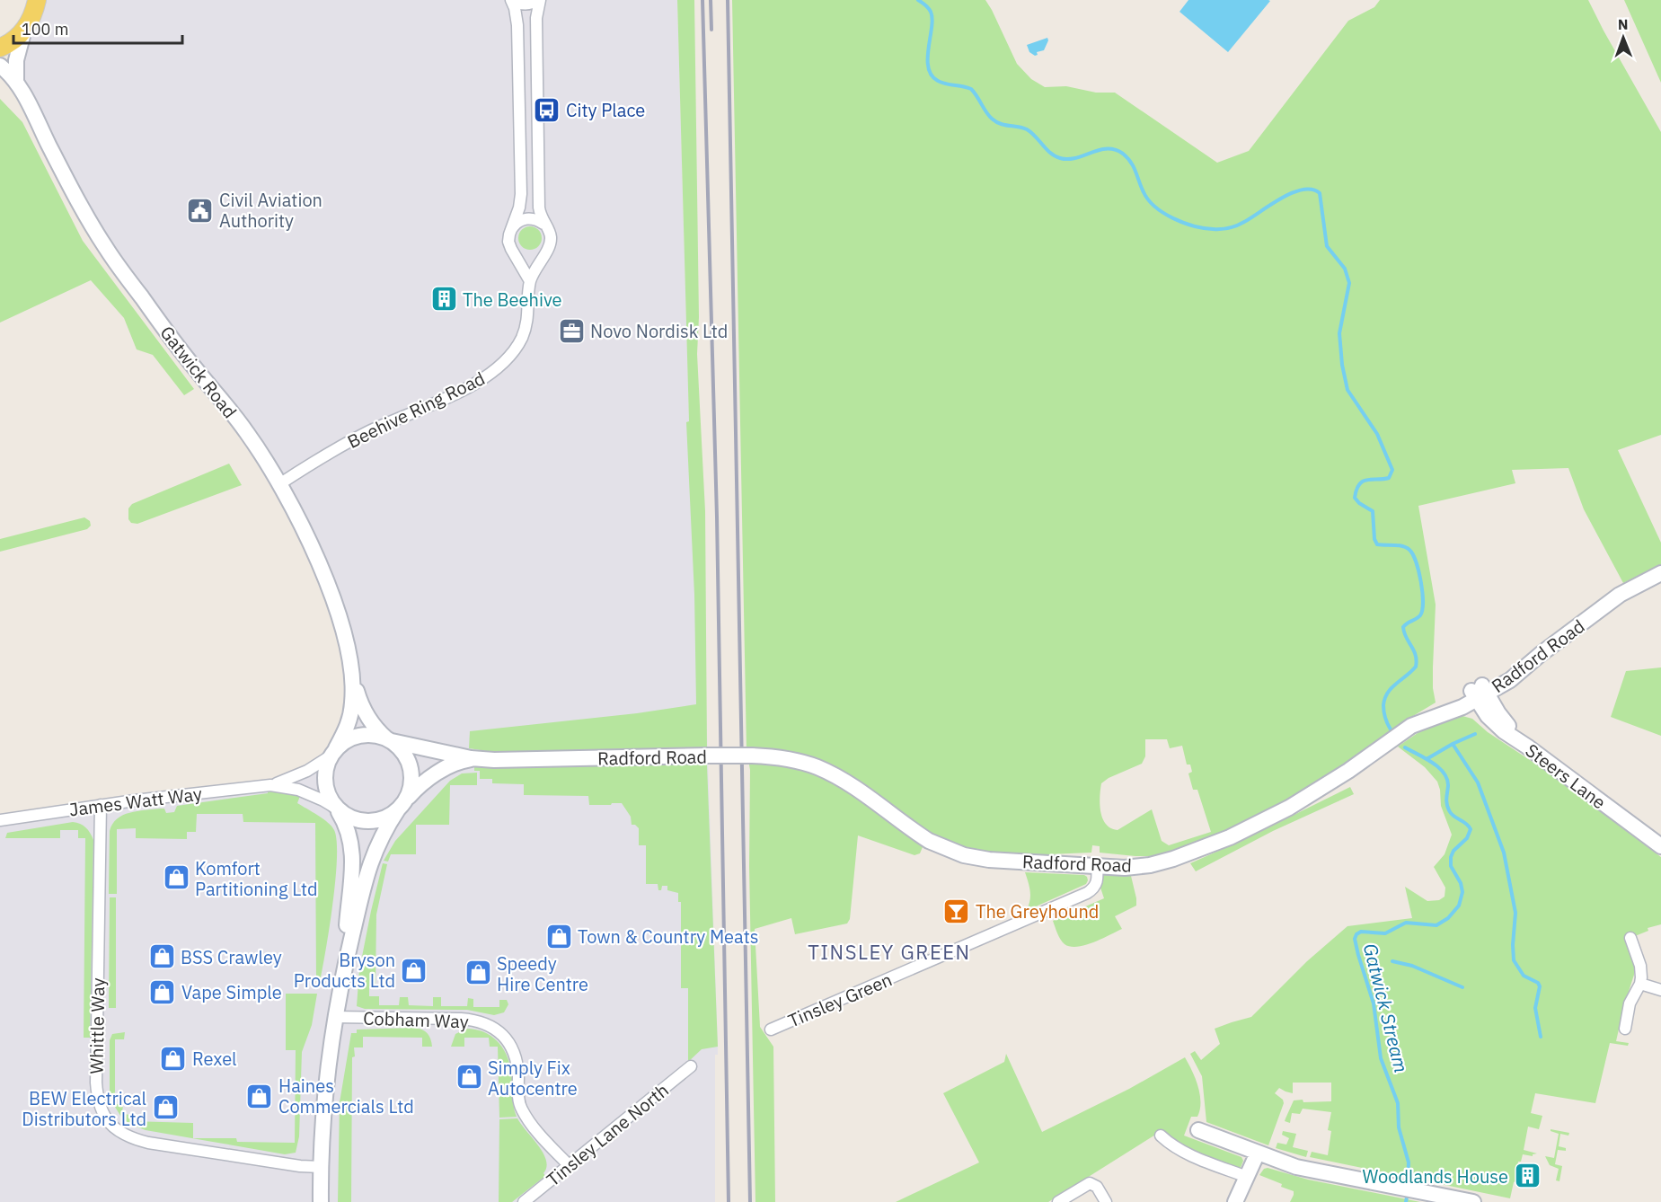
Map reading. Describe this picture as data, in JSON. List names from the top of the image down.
{
  "streets": {
    "street": [
      "Gatwick Road",
      "Beehive Ring Road",
      "Radford Road",
      "Steers Lane",
      "James Watt Way",
      "Tinsley Green",
      "Cobham Way",
      "Whittle Way",
      "Tinsley Lane North"
    ]
  },
  "crossings": [
    ["Gatwick Road", "Beehive Ring Road"],
    ["Gatwick Road", "Radford Road"],
    ["Gatwick Road", "James Watt Way"],
    ["Radford Road", "Steers Lane"],
    ["Radford Road", "James Watt Way"],
    ["Radford Road", "Tinsley Green"],
    ["James Watt Way", "Whittle Way"],
    ["Cobham Way", "Tinsley Lane North"]
  ],
  "districts": ["TINSLEY GREEN"],
  "water": ["Gatwick Stream"],
  "places": {
    "bus stop": ["City Place"],
    "public building": ["Civil Aviation Authority"],
    "building": ["The Beehive", "Woodlands House"],
    "office": ["Novo Nordisk Ltd"],
    "shop": [
      "Komfort Partitioning Ltd",
      "Town & Country Meats",
      "BSS Crawley",
      "Bryson Products Ltd",
      "Speedy Hire Centre",
      "Vape Simple",
      "Rexel",
      "Simply Fix Autocentre",
      "Haines Commercials Ltd",
      "BEW Electrical Distributors Ltd"
    ],
    "bar": ["The Greyhound"]
  },
  "scale_bar": "100 m",
  "north": "top"
}
